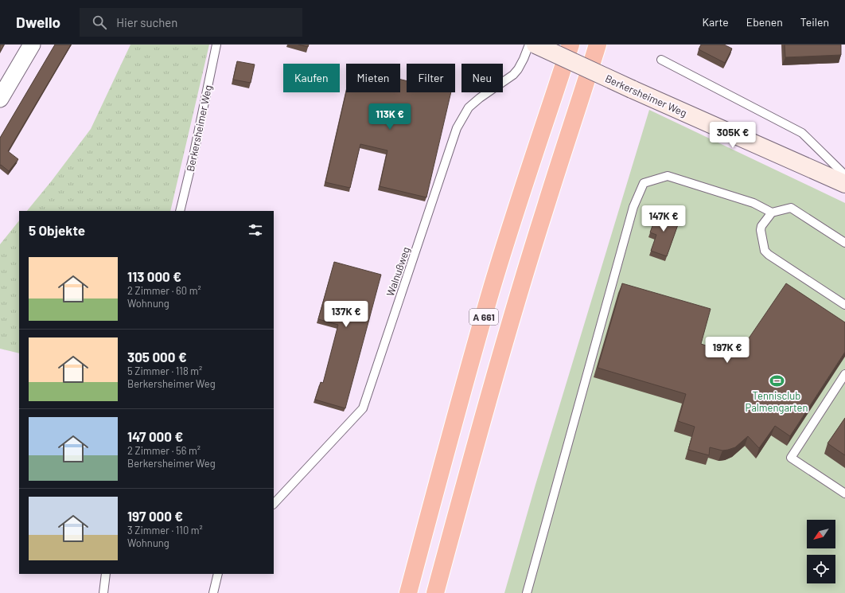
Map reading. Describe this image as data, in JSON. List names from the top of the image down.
{
  "streets": {
    "highway": ["A 661"],
    "street": ["Berkersheimer Weg"],
    "lane": ["Walnußweg"]
  },
  "places": {
    "sports": ["Tennisclub Palmengarten"]
  },
  "north": "bottom left",
  "page": {
    "header": "Dwello",
    "search": "Hier suchen",
    "nav": ["Karte", "Ebenen", "Teilen"],
    "chip": [
      "Kaufen",
      "Mieten",
      "Filter",
      "Neu"
    ],
    "price": [
      "113K €",
      "305K €",
      "147K €",
      "137K €",
      "197K €"
    ],
    "heading": "5 Objekte",
    "list": [
      {
        "name": "113 000 €",
        "note": "2 Zimmer · 60 m² · Wohnung"
      },
      {
        "name": "305 000 €",
        "note": "5 Zimmer · 118 m² · Berkersheimer Weg"
      },
      {
        "name": "147 000 €",
        "note": "2 Zimmer · 56 m² · Berkersheimer Weg"
      },
      {
        "name": "197 000 €",
        "note": "3 Zimmer · 110 m² · Wohnung"
      }
    ]
  }
}
